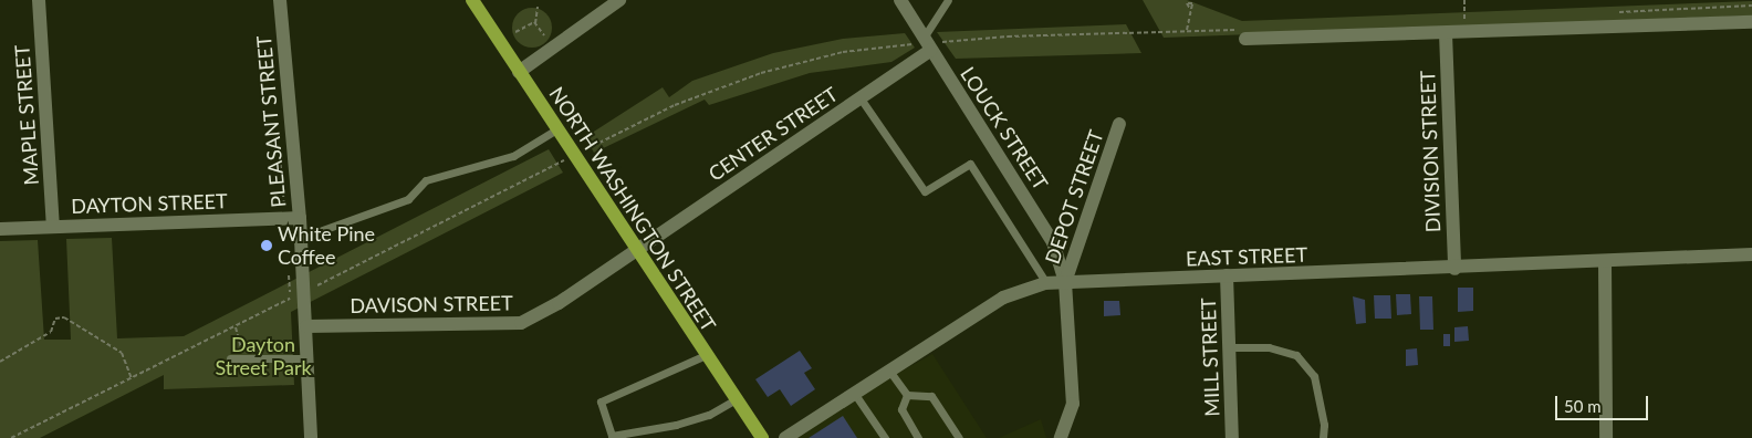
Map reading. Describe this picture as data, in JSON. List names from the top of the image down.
{
  "streets": {
    "main road": ["NORTH WASHINGTON STREET"],
    "street": [
      "MAPLE STREET",
      "PLEASANT STREET",
      "LOUCK STREET",
      "CENTER STREET",
      "DIVISION STREET",
      "DEPOT STREET",
      "DAYTON STREET",
      "EAST STREET",
      "DAVISON STREET",
      "MILL STREET"
    ]
  },
  "crossings": [
    ["MAPLE STREET", "DAYTON STREET"],
    ["PLEASANT STREET", "DAYTON STREET"],
    ["PLEASANT STREET", "DAVISON STREET"],
    ["LOUCK STREET", "CENTER STREET"],
    ["LOUCK STREET", "DEPOT STREET"],
    ["LOUCK STREET", "EAST STREET"],
    ["CENTER STREET", "NORTH WASHINGTON STREET"],
    ["CENTER STREET", "DAVISON STREET"],
    ["DIVISION STREET", "EAST STREET"],
    ["DEPOT STREET", "EAST STREET"],
    ["NORTH WASHINGTON STREET", "DAVISON STREET"],
    ["EAST STREET", "MILL STREET"]
  ],
  "parks": ["Dayton Street Park"],
  "places": ["White Pine Coffee"],
  "scale_bar": "50 m"
}
